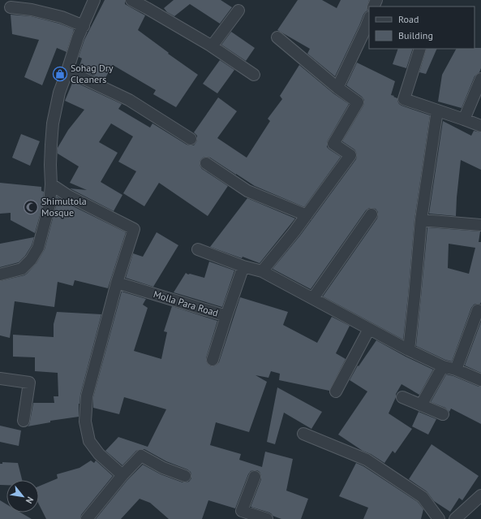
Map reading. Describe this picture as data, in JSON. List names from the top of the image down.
{
  "streets": {
    "street": ["Molla Para Road"]
  },
  "places": {
    "shop": ["Sohag Dry Cleaners"],
    "mosque": ["Shimultola Mosque"]
  },
  "legend": ["Road", "Building"],
  "north": "bottom right"
}
